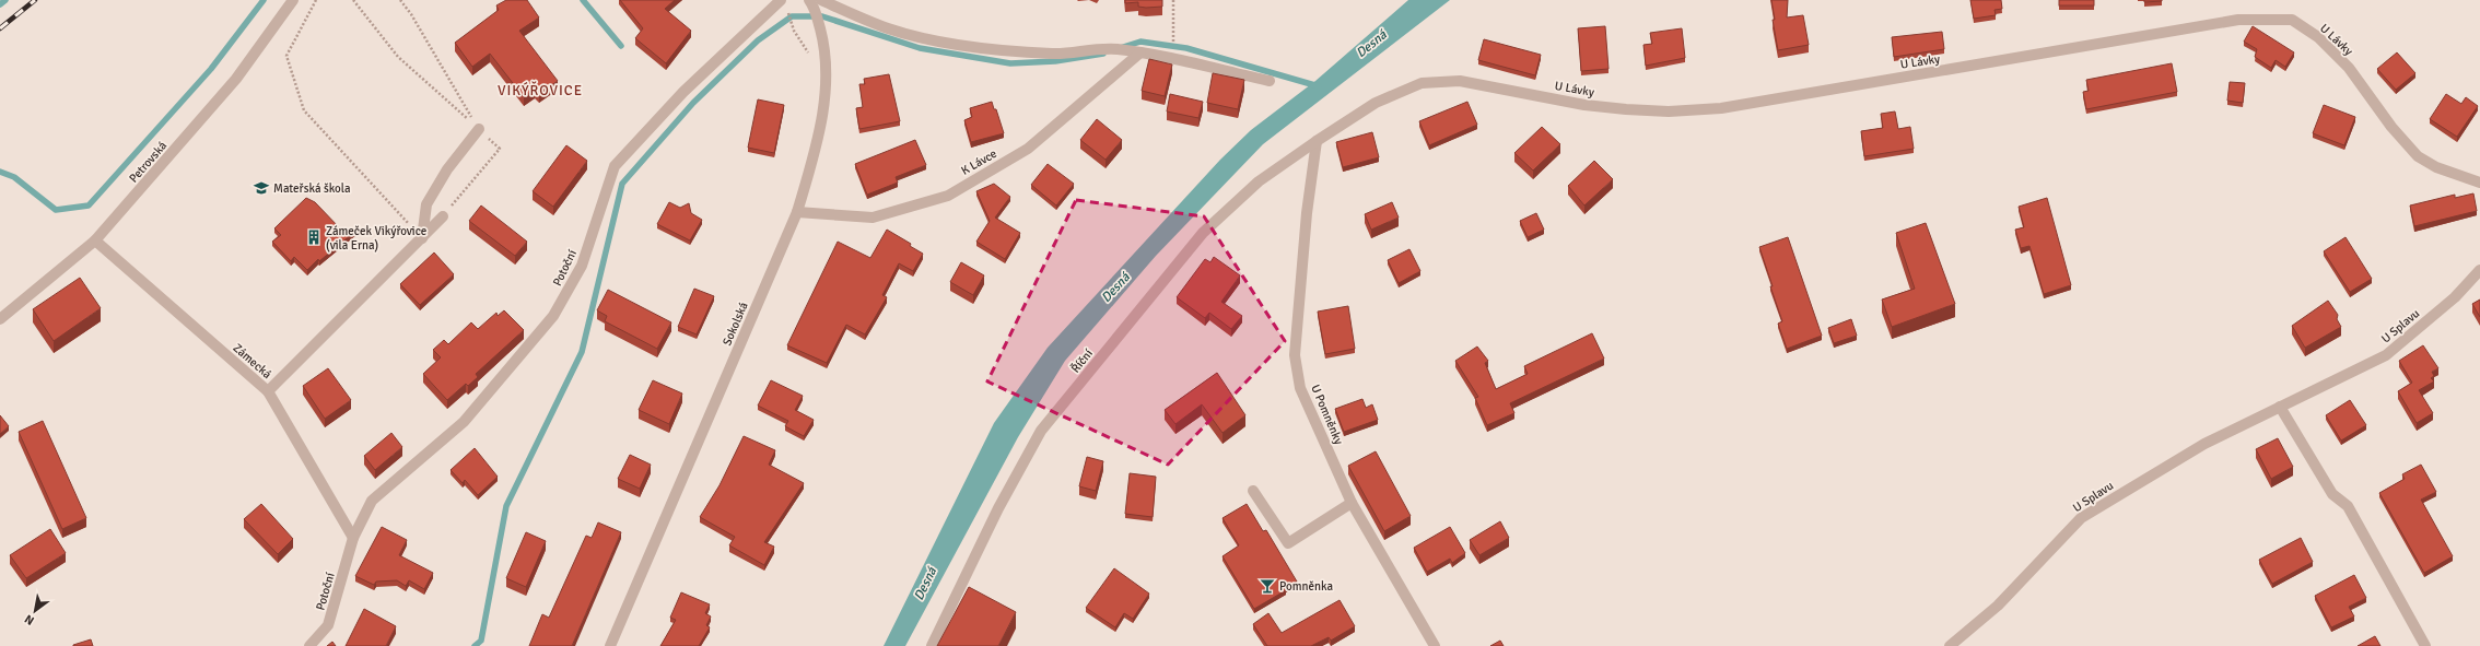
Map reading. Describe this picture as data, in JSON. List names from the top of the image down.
{
  "streets": {
    "street": [
      "U Lávky",
      "Petrovská",
      "K Lávce",
      "Potoční",
      "Sokolská",
      "U Splavu",
      "Zámecká",
      "Říční",
      "U Pomněnky"
    ]
  },
  "crossings": [
    ["U Lávky", "Říční"],
    ["U Lávky", "U Pomněnky"],
    ["Petrovská", "Zámecká"],
    ["K Lávce", "Sokolská"],
    ["Říční", "U Pomněnky"]
  ],
  "districts": ["VIKÝŘOVICE"],
  "water": ["Desná"],
  "places": {
    "school or university": ["Mateřská škola"],
    "building": ["Zámeček Vikýřovice (vila Erna)"],
    "bar": ["Pomněnka"]
  },
  "north": "bottom left"
}
